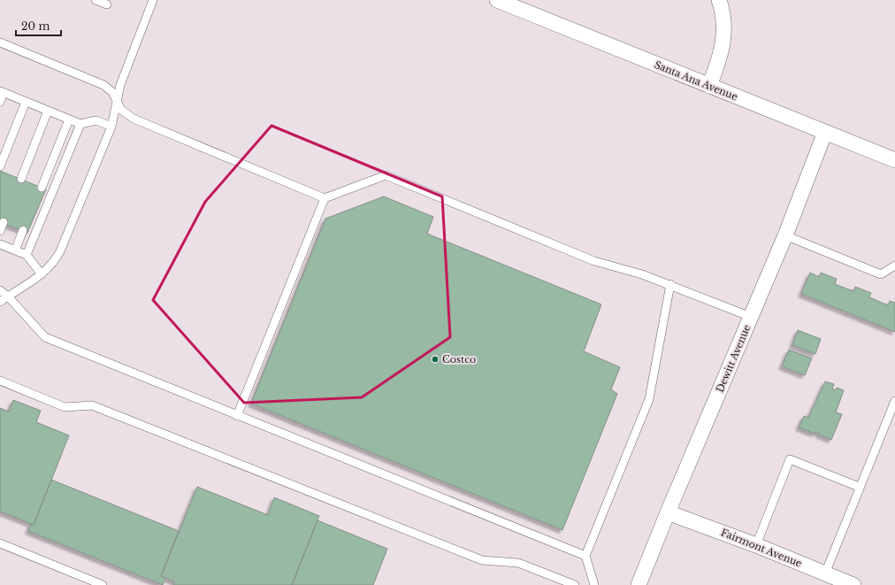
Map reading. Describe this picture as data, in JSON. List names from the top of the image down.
{
  "streets": {
    "street": ["Santa Ana Avenue", "Dewitt Avenue", "Fairmont Avenue"]
  },
  "crossings": [
    ["Santa Ana Avenue", "Dewitt Avenue"],
    ["Dewitt Avenue", "Fairmont Avenue"]
  ],
  "places": ["Costco"],
  "scale_bar": "20 m"
}
